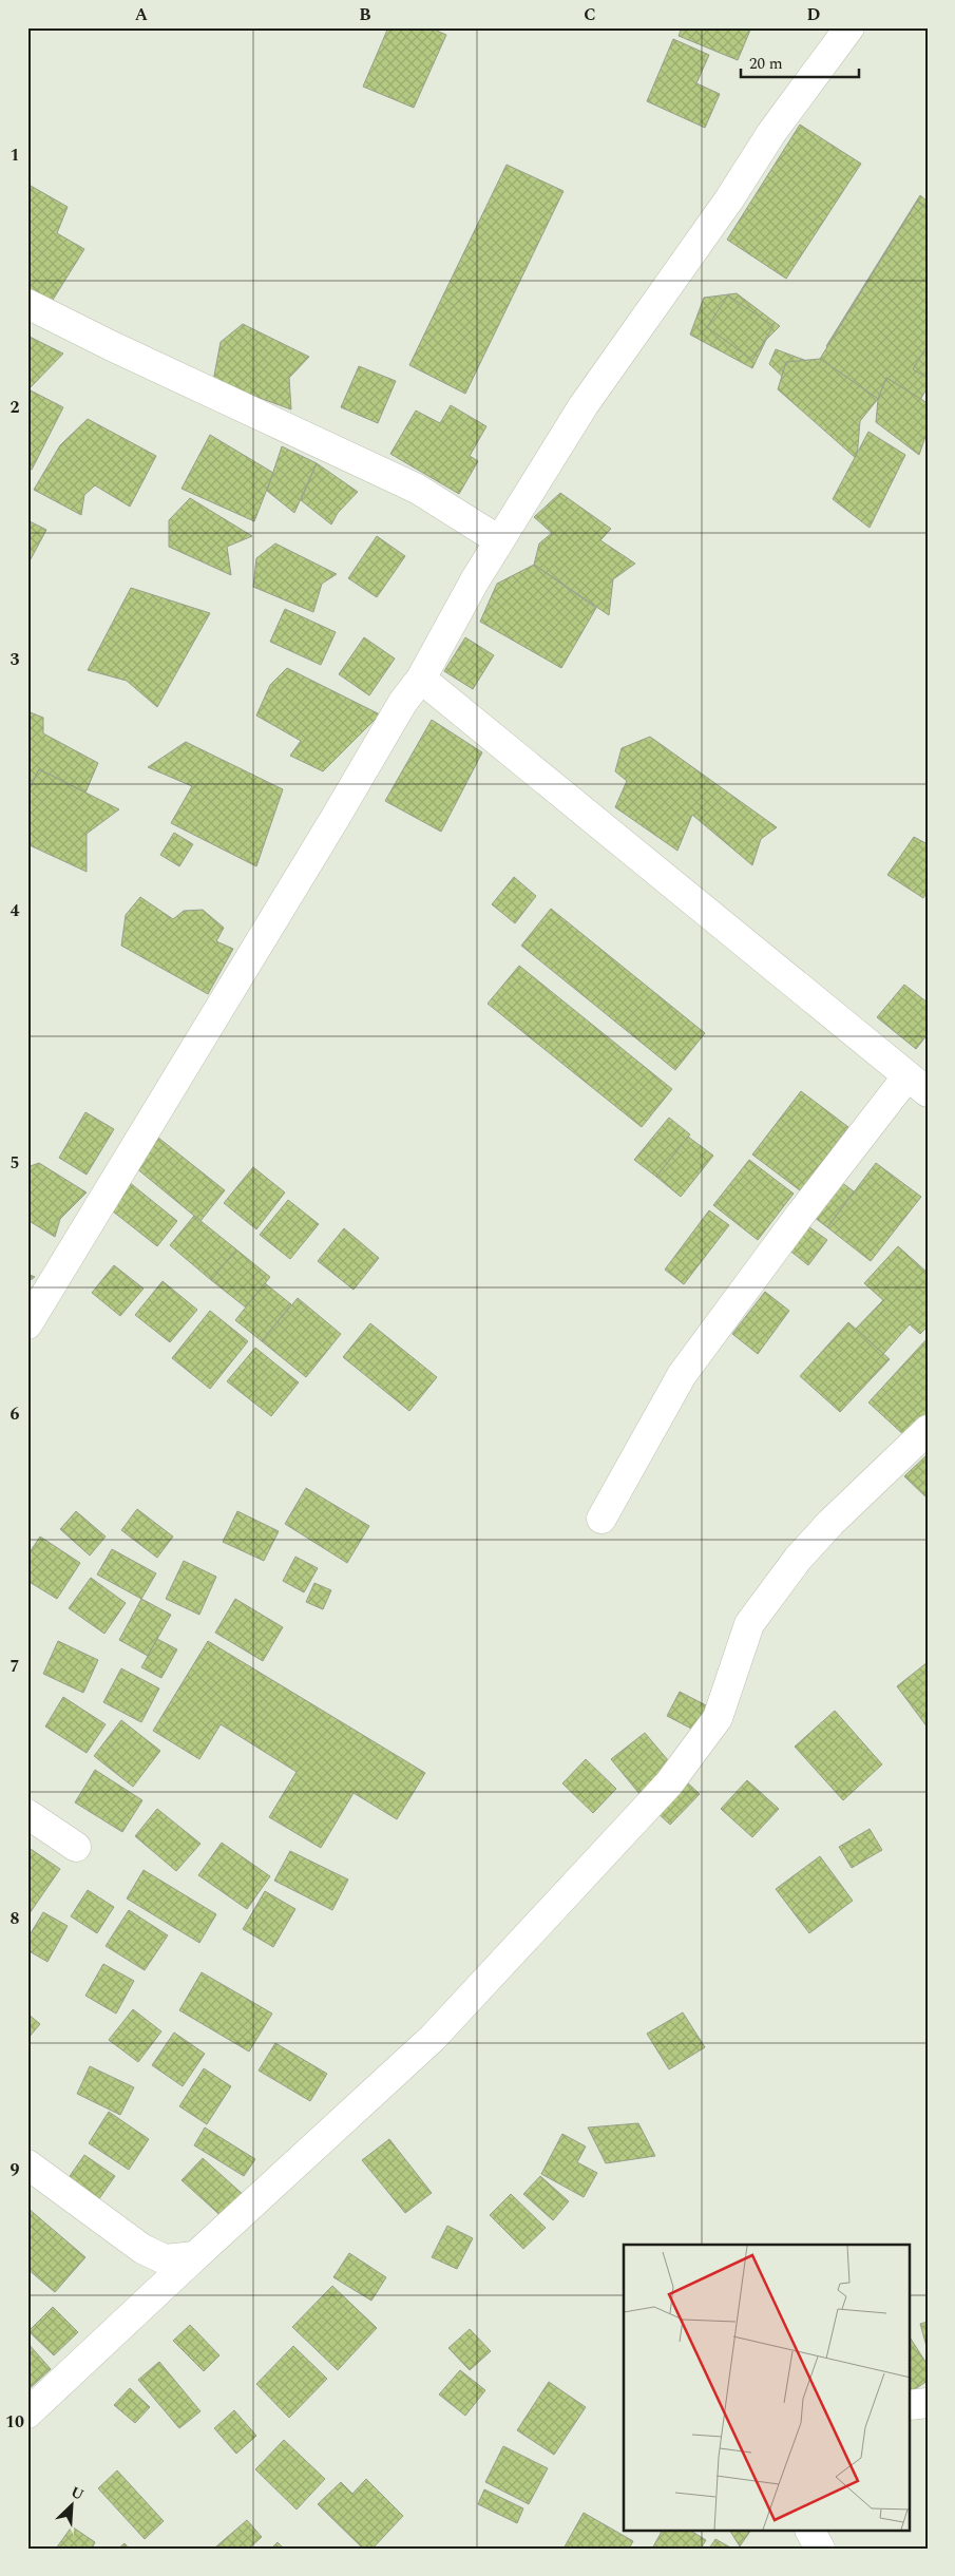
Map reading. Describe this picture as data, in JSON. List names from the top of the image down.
{
  "scale_bar": "20 m",
  "north": "top right",
  "grid": {
    "columns": [
      "A",
      "B",
      "C",
      "D"
    ],
    "rows": [
      "1",
      "2",
      "3",
      "4",
      "5",
      "6",
      "7",
      "8",
      "9",
      "10"
    ]
  }
}
